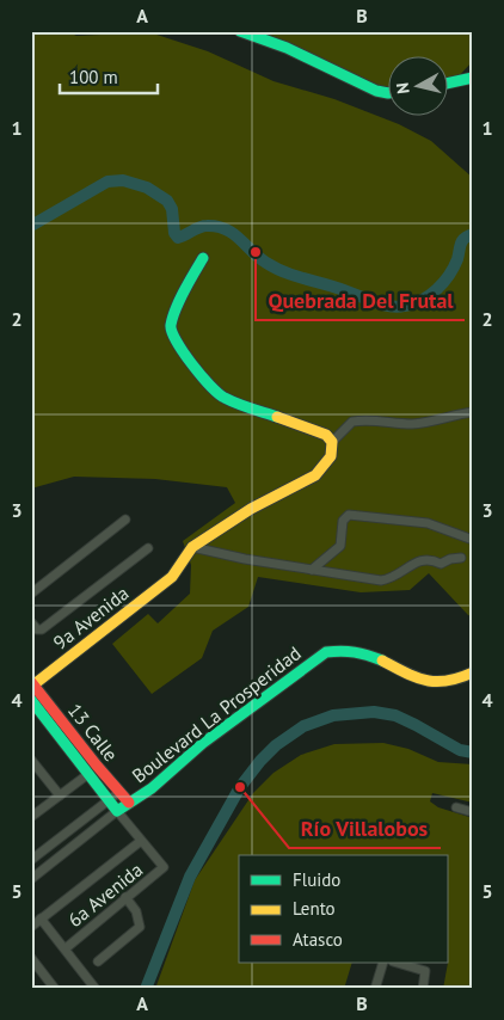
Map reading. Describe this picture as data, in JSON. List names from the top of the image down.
{
  "streets": {
    "main road": ["9a Avenida", "Boulevard La Prosperidad", "13 Calle"],
    "street": ["6a Avenida"]
  },
  "crossings": [
    ["9a Avenida", "13 Calle"],
    ["Boulevard La Prosperidad", "13 Calle"]
  ],
  "places": ["Quebrada Del Frutal", "Río Villalobos"],
  "legend": ["Fluido", "Lento", "Atasco"],
  "scale_bar": "100 m",
  "north": "left",
  "grid": {
    "columns": ["A", "B"],
    "rows": [
      "1",
      "2",
      "3",
      "4",
      "5"
    ]
  }
}
